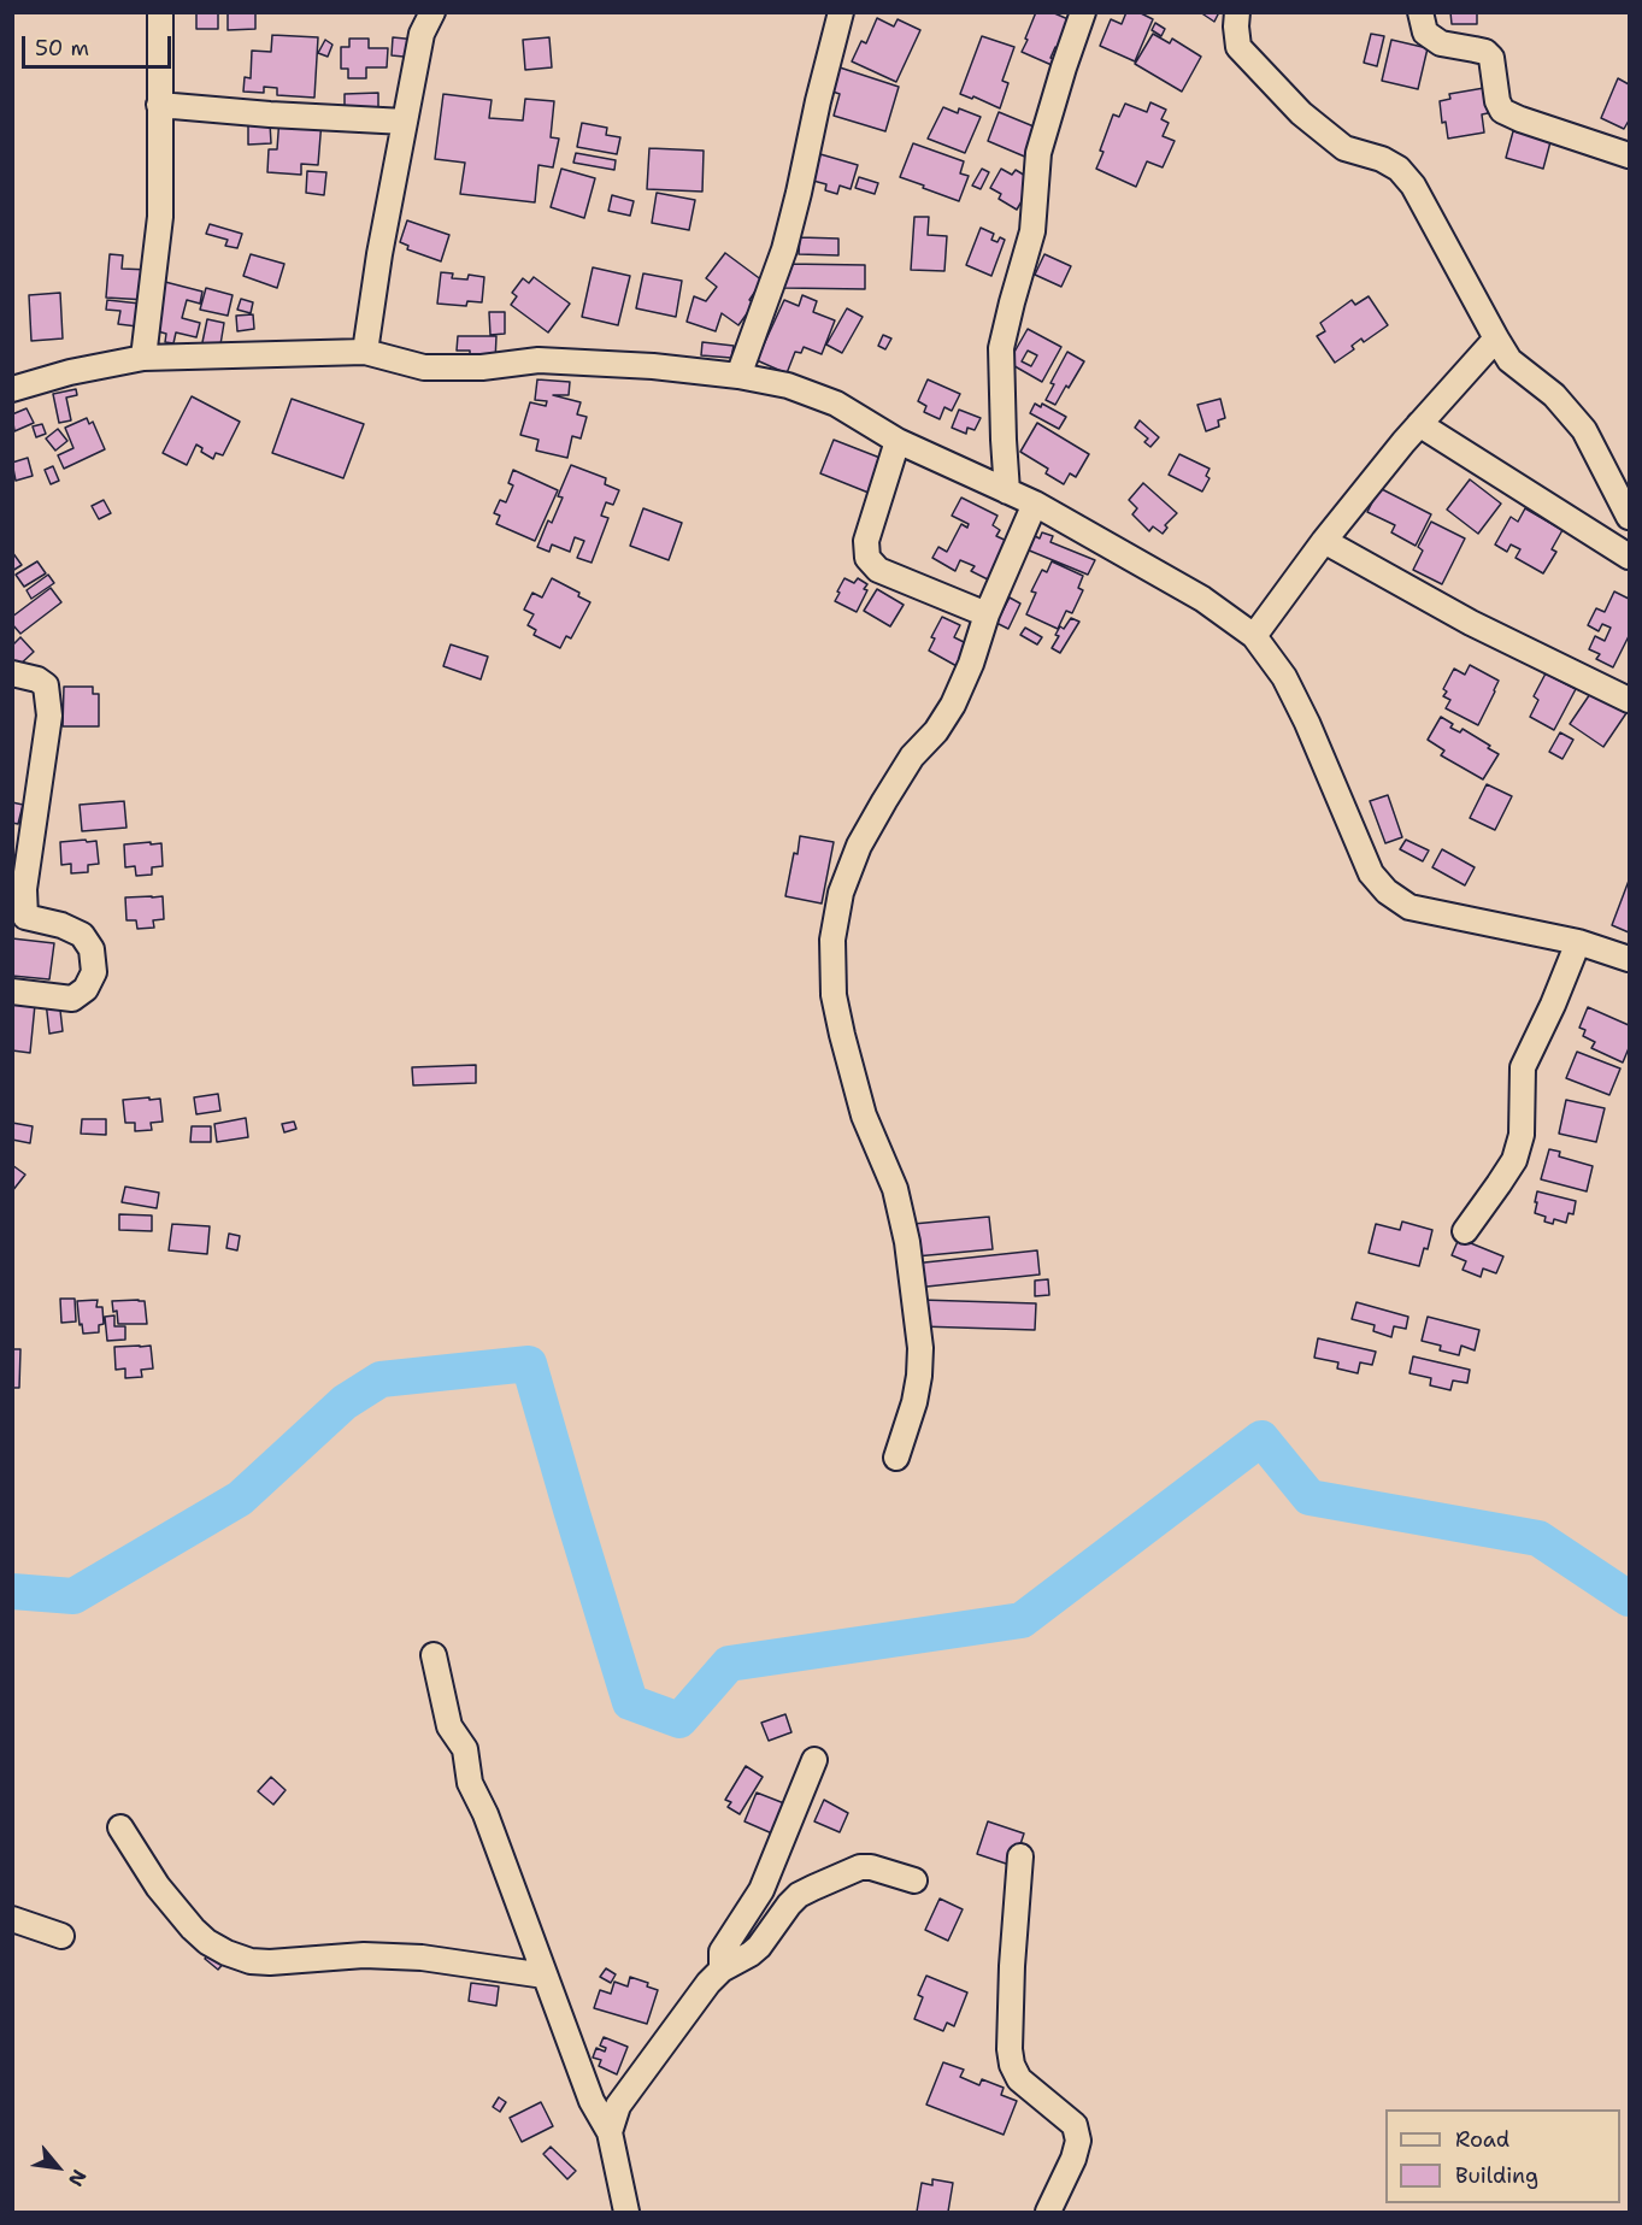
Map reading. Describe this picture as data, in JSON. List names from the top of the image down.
{
  "legend": ["Road", "Building"],
  "scale_bar": "50 m",
  "north": "bottom right"
}
